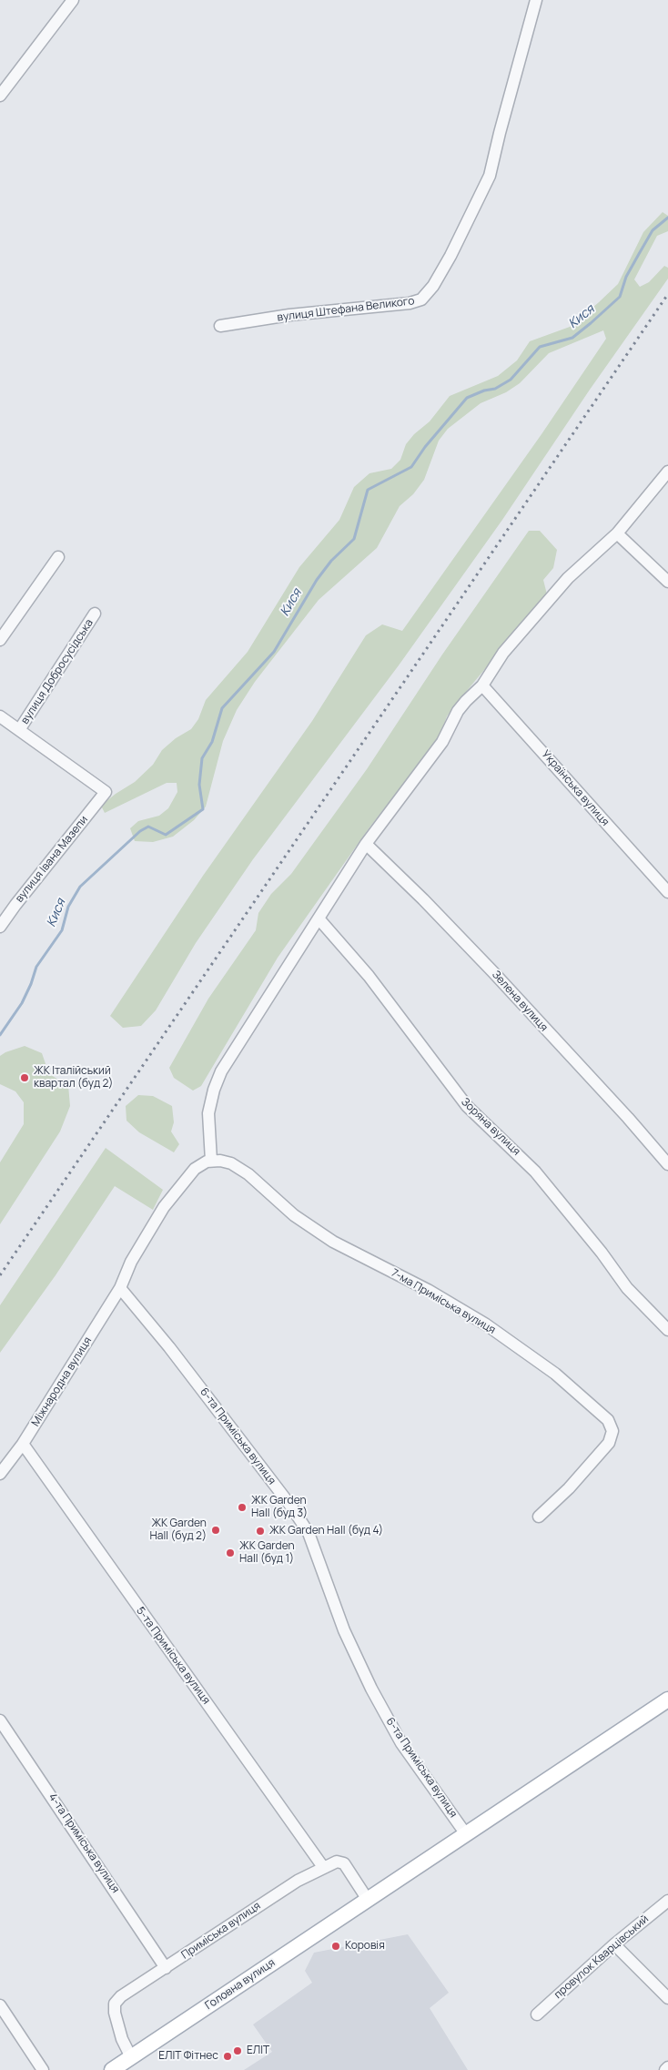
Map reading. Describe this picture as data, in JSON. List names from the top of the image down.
{
  "streets": {
    "main road": ["Головна вулиця"],
    "street": [
      "вулиця Штефана Великого",
      "вулиця Добросусідська",
      "Українська вулиця",
      "вулиця Івана Мазепи",
      "Зелена вулиця",
      "Зоряна вулиця",
      "7-ма Приміська вулиця",
      "Міжнародна вулиця",
      "6-та Приміська вулиця",
      "5-та Приміська вулиця",
      "4-та Приміська вулиця",
      "Приміська вулиця",
      "провулок Кварцівський"
    ]
  },
  "crossings": [
    ["вулиця Добросусідська", "вулиця Івана Мазепи"],
    ["7-ма Приміська вулиця", "Міжнародна вулиця"],
    ["Міжнародна вулиця", "6-та Приміська вулиця"],
    ["Міжнародна вулиця", "5-та Приміська вулиця"],
    ["6-та Приміська вулиця", "Головна вулиця"],
    ["5-та Приміська вулиця", "Приміська вулиця"],
    ["4-та Приміська вулиця", "Приміська вулиця"],
    ["Приміська вулиця", "Головна вулиця"]
  ],
  "water": ["Кися"],
  "places": [
    "ЖК Італійський квартал (буд 2)",
    "ЖК Garden Hall (буд 3)",
    "ЖК Garden Hall (буд 2)",
    "ЖК Garden Hall (буд 4)",
    "ЖК Garden Hall (буд 1)",
    "Коровія",
    "ЕЛІТ",
    "ЕЛІТ Фітнес"
  ]
}
